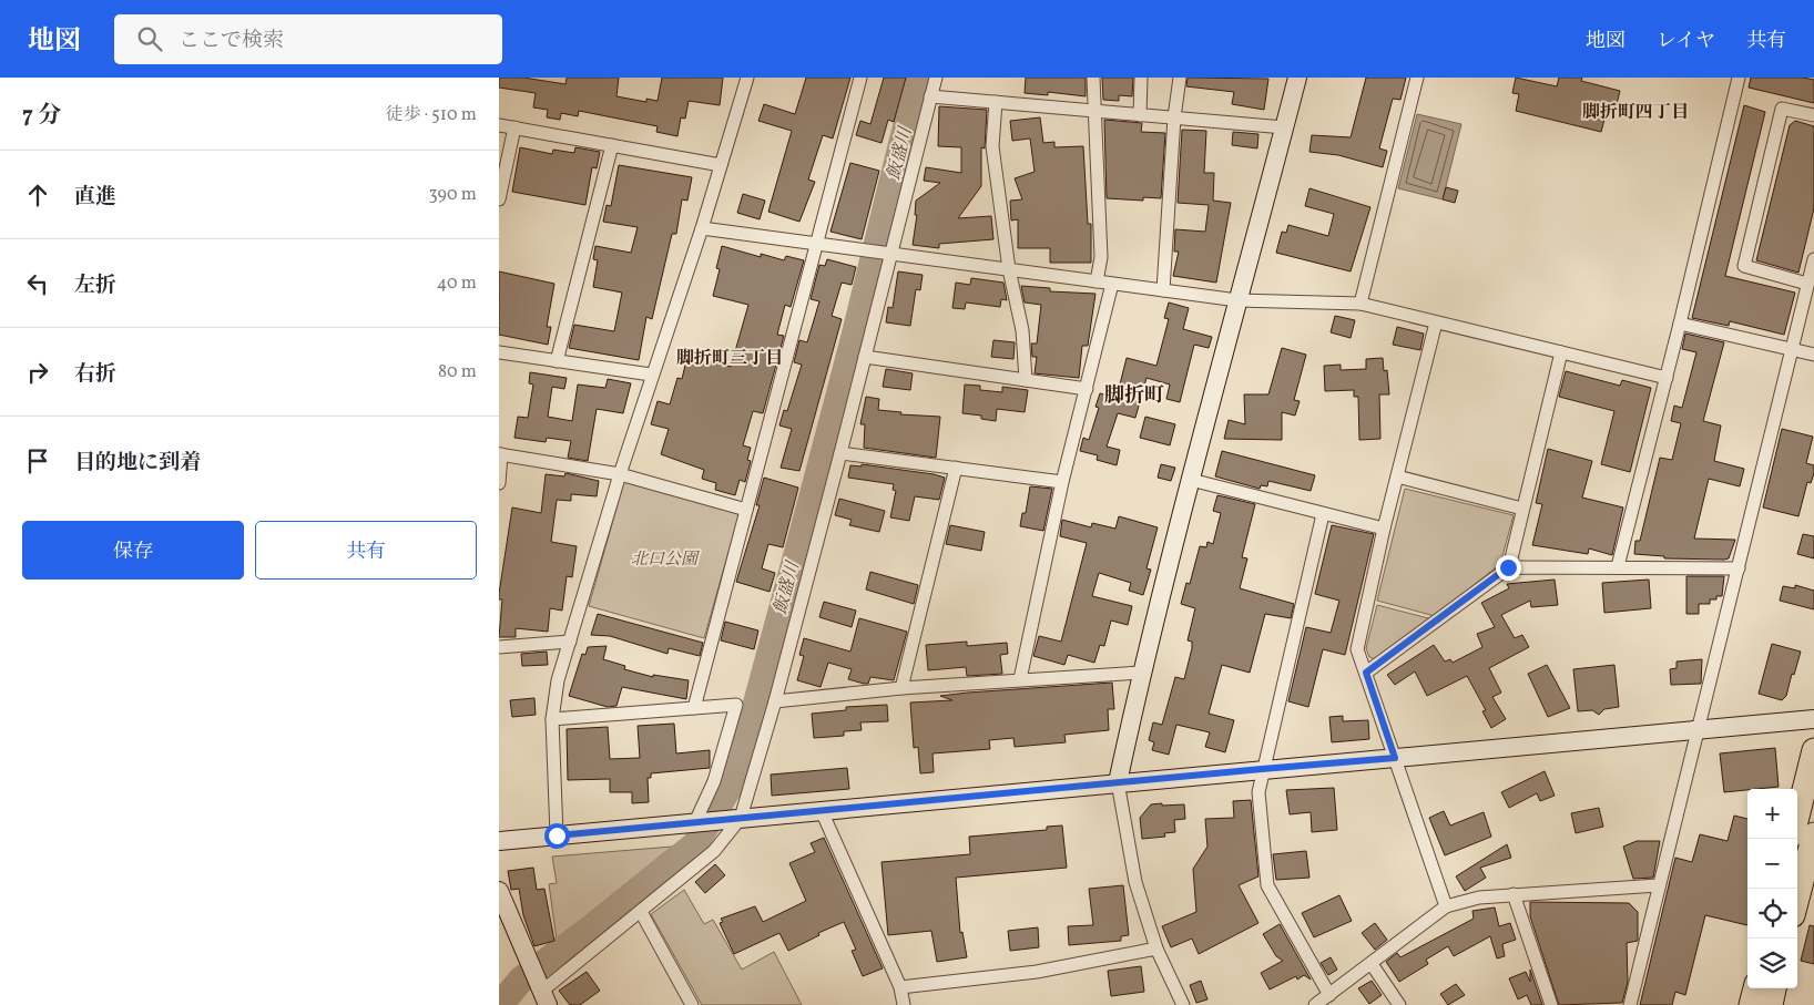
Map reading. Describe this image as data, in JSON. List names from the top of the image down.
{
  "districts": ["脚折町四丁目", "脚折町三丁目", "脚折町"],
  "water": ["飯盛川"],
  "parks": ["北口公園"],
  "page": {
    "header": "地図",
    "search": "ここで検索",
    "nav": ["地図", "レイヤ", "共有"],
    "heading": ["7 分", "徒歩 · 510 m"],
    "list": [
      ["直進", "390 m"],
      ["左折", "40 m"],
      ["右折", "80 m"],
      "目的地に到着"
    ],
    "buttons": ["保存", "共有"],
    "map_buttons": ["+", "−"]
  }
}
